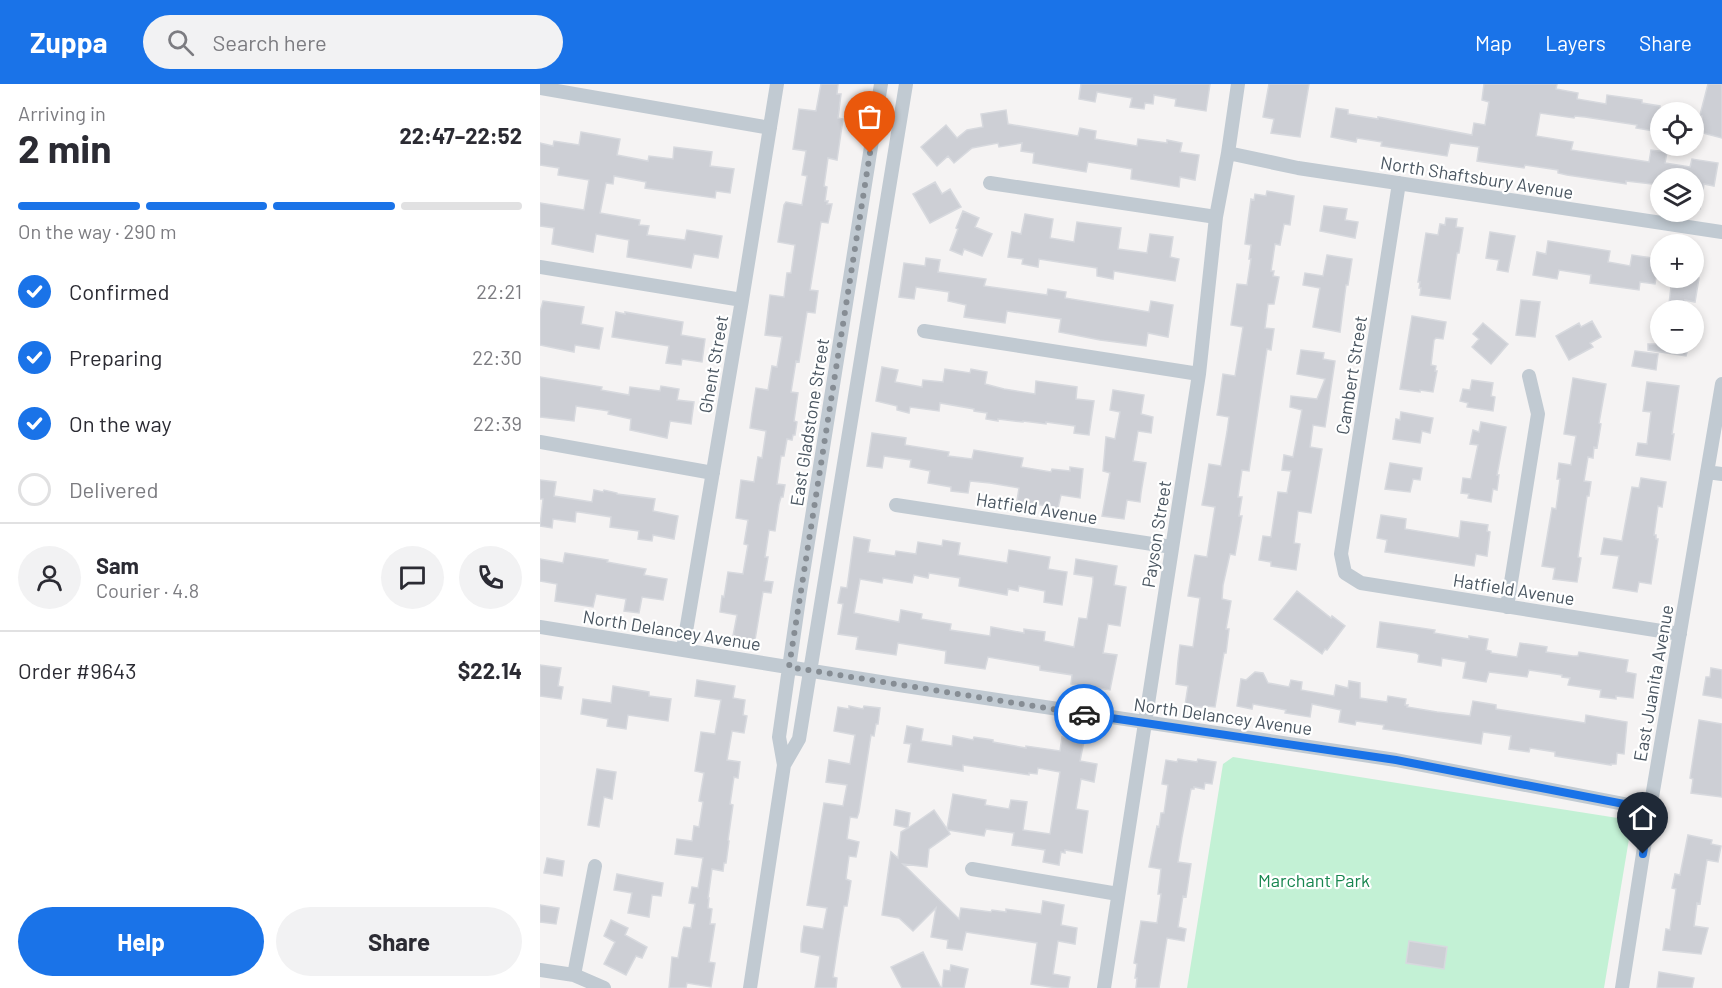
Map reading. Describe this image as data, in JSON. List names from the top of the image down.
{
  "streets": {
    "street": [
      "North Shaftsbury Avenue",
      "Ghent Street",
      "Cambert Street",
      "East Gladstone Street",
      "Hatfield Avenue",
      "Payson Street",
      "North Delancey Avenue",
      "East Juanita Avenue"
    ]
  },
  "crossings": [
    ["North Shaftsbury Avenue", "Cambert Street"],
    ["North Shaftsbury Avenue", "Payson Street"],
    ["Ghent Street", "North Delancey Avenue"],
    ["Cambert Street", "Hatfield Avenue"],
    ["East Gladstone Street", "North Delancey Avenue"],
    ["Hatfield Avenue", "Payson Street"],
    ["Hatfield Avenue", "East Juanita Avenue"],
    ["Payson Street", "North Delancey Avenue"],
    ["North Delancey Avenue", "East Juanita Avenue"]
  ],
  "parks": ["Marchant Park"],
  "page": {
    "header": "Zuppa",
    "search": "Search here",
    "nav": ["Map", "Layers", "Share"],
    "heading": ["2 min", "Arriving in", "22:47–22:52"],
    "panel": [
      "Sam",
      "Courier · 4.8",
      "Order #9643",
      "$22.14"
    ],
    "map_buttons": ["+", "−"],
    "bar": "On the way · 290 m",
    "list": [
      ["Confirmed", "22:21"],
      ["Preparing", "22:30"],
      ["On the way", "22:39"],
      "Delivered"
    ],
    "buttons": ["Help", "Share"]
  }
}
